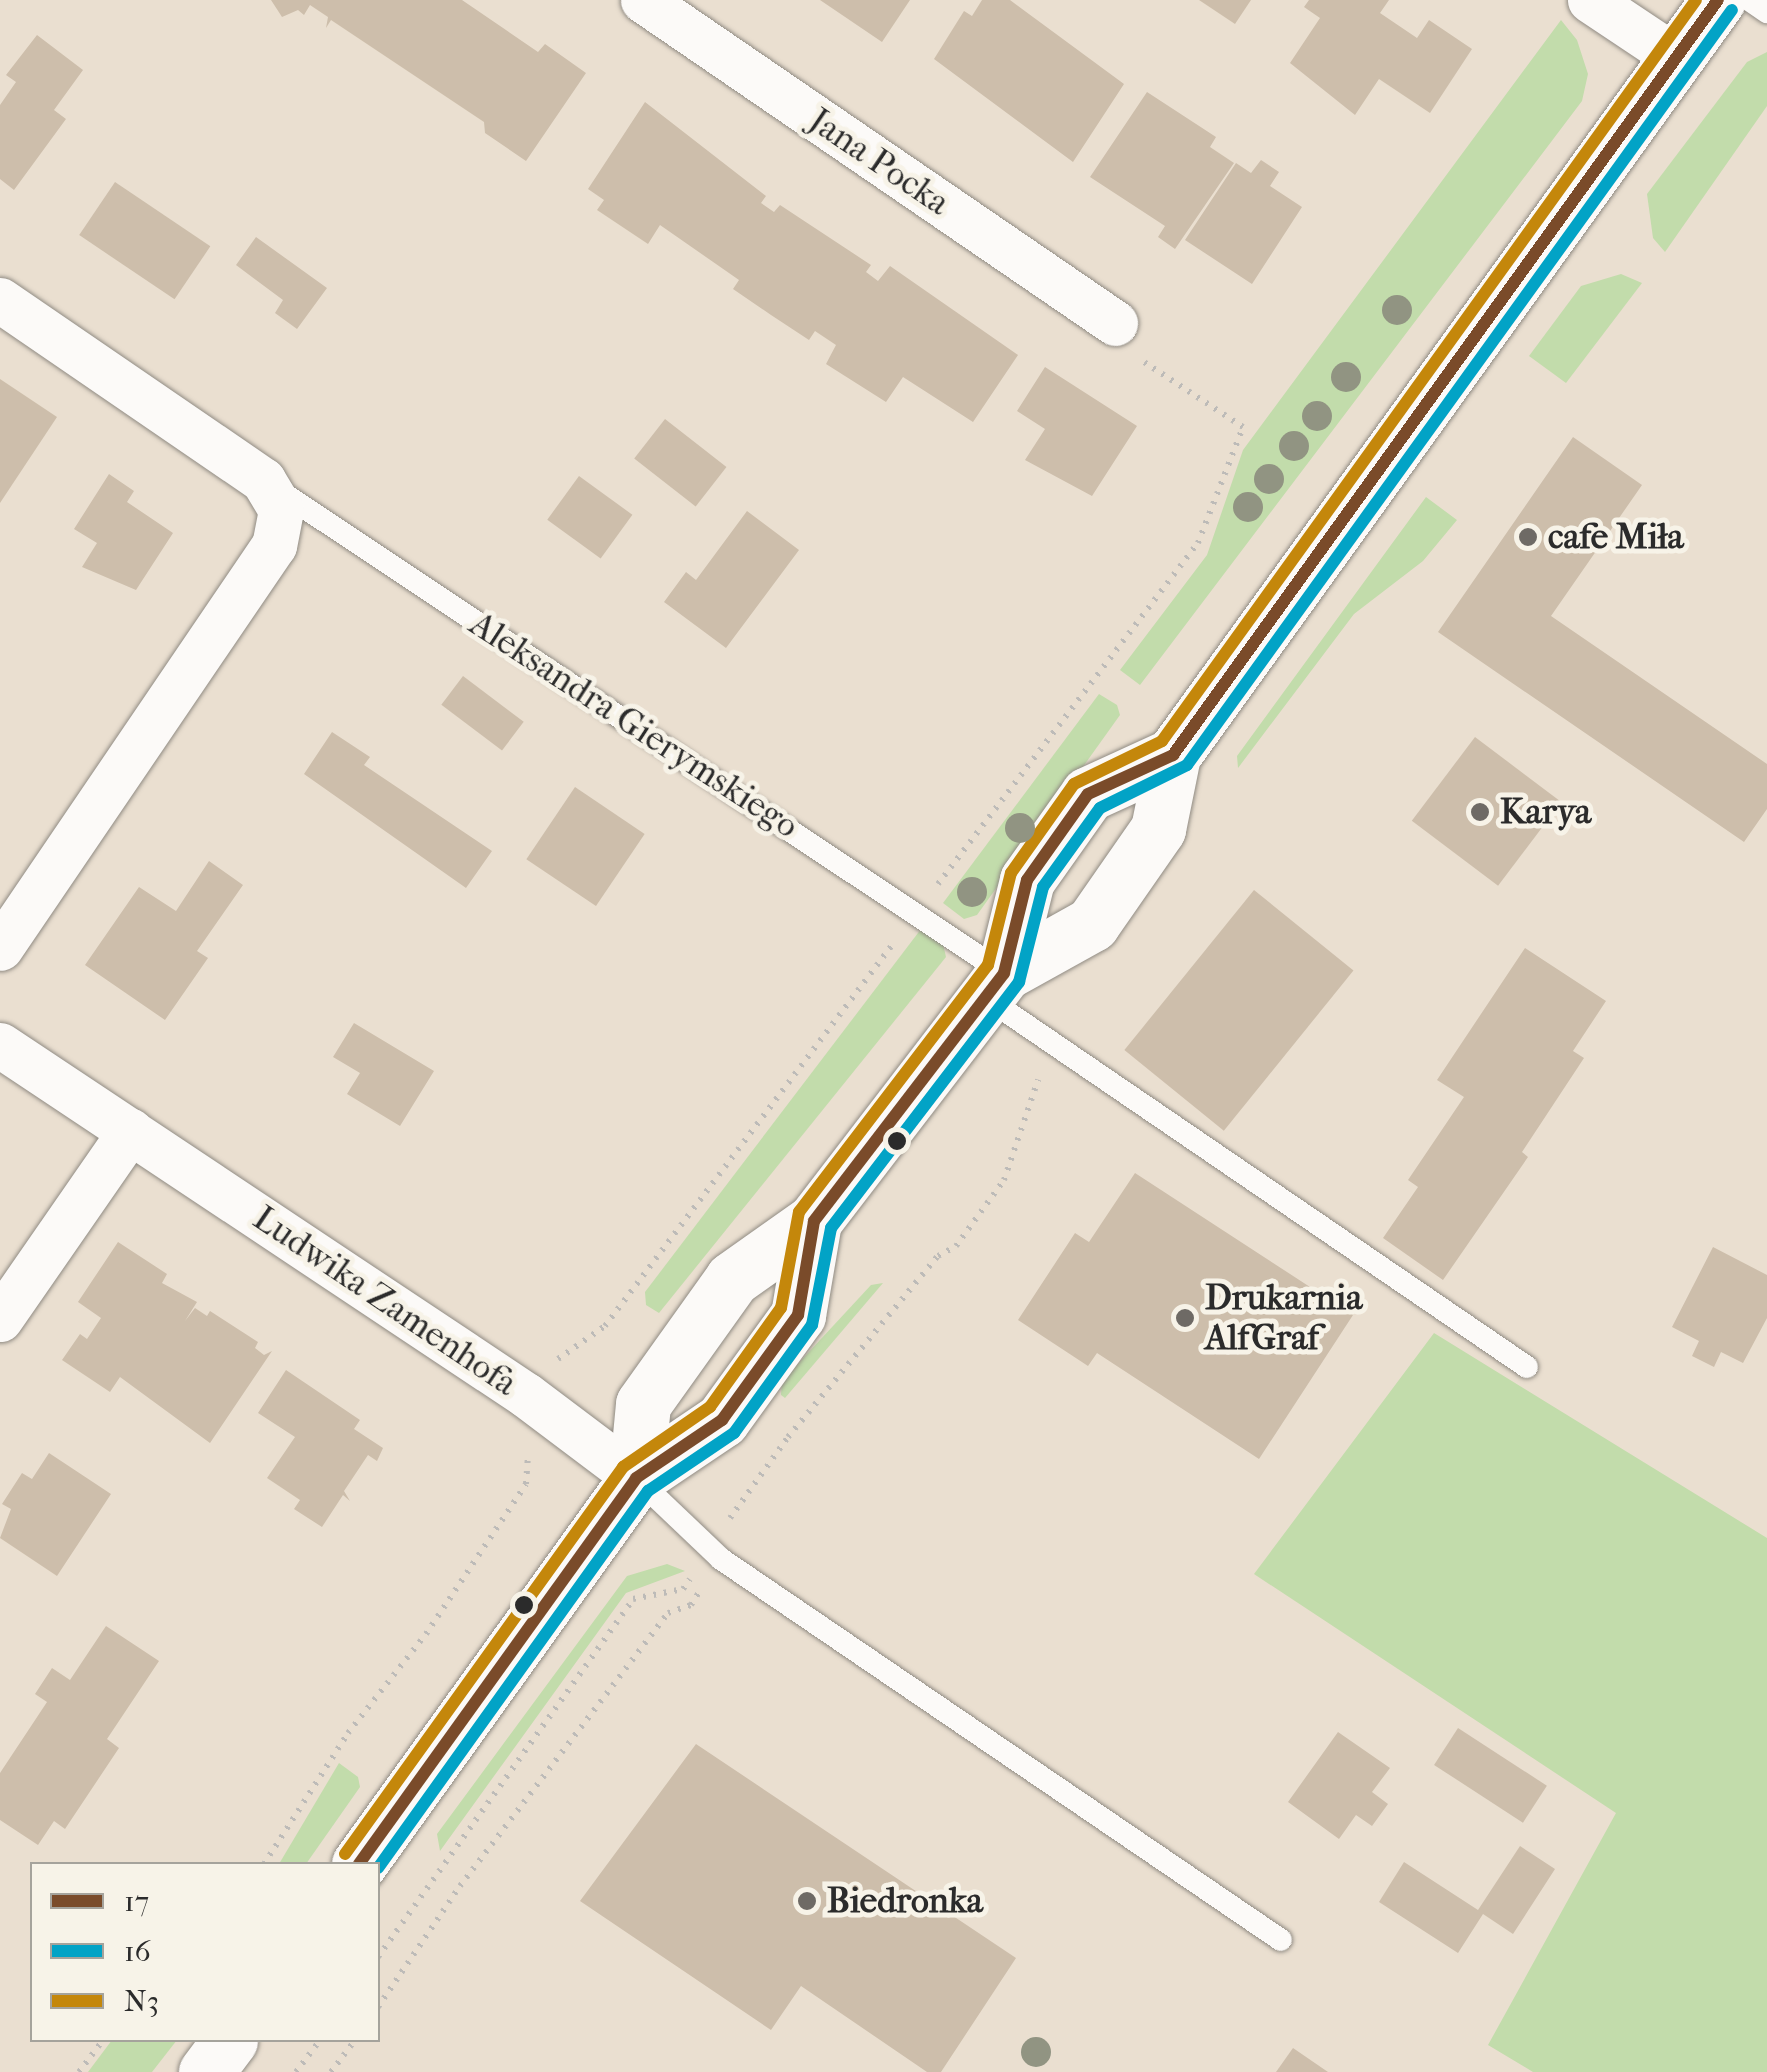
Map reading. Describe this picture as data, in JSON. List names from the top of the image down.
{
  "streets": {
    "street": ["Jana Pocka", "Aleksandra Gierymskiego", "Ludwika Zamenhofa"]
  },
  "places": [
    "cafe Miła",
    "Karya",
    "Drukarnia AlfGraf",
    "Biedronka"
  ],
  "lines": ["transit line 17", "transit line N3", "transit line 16"],
  "legend": ["17", "16", "N3"]
}
